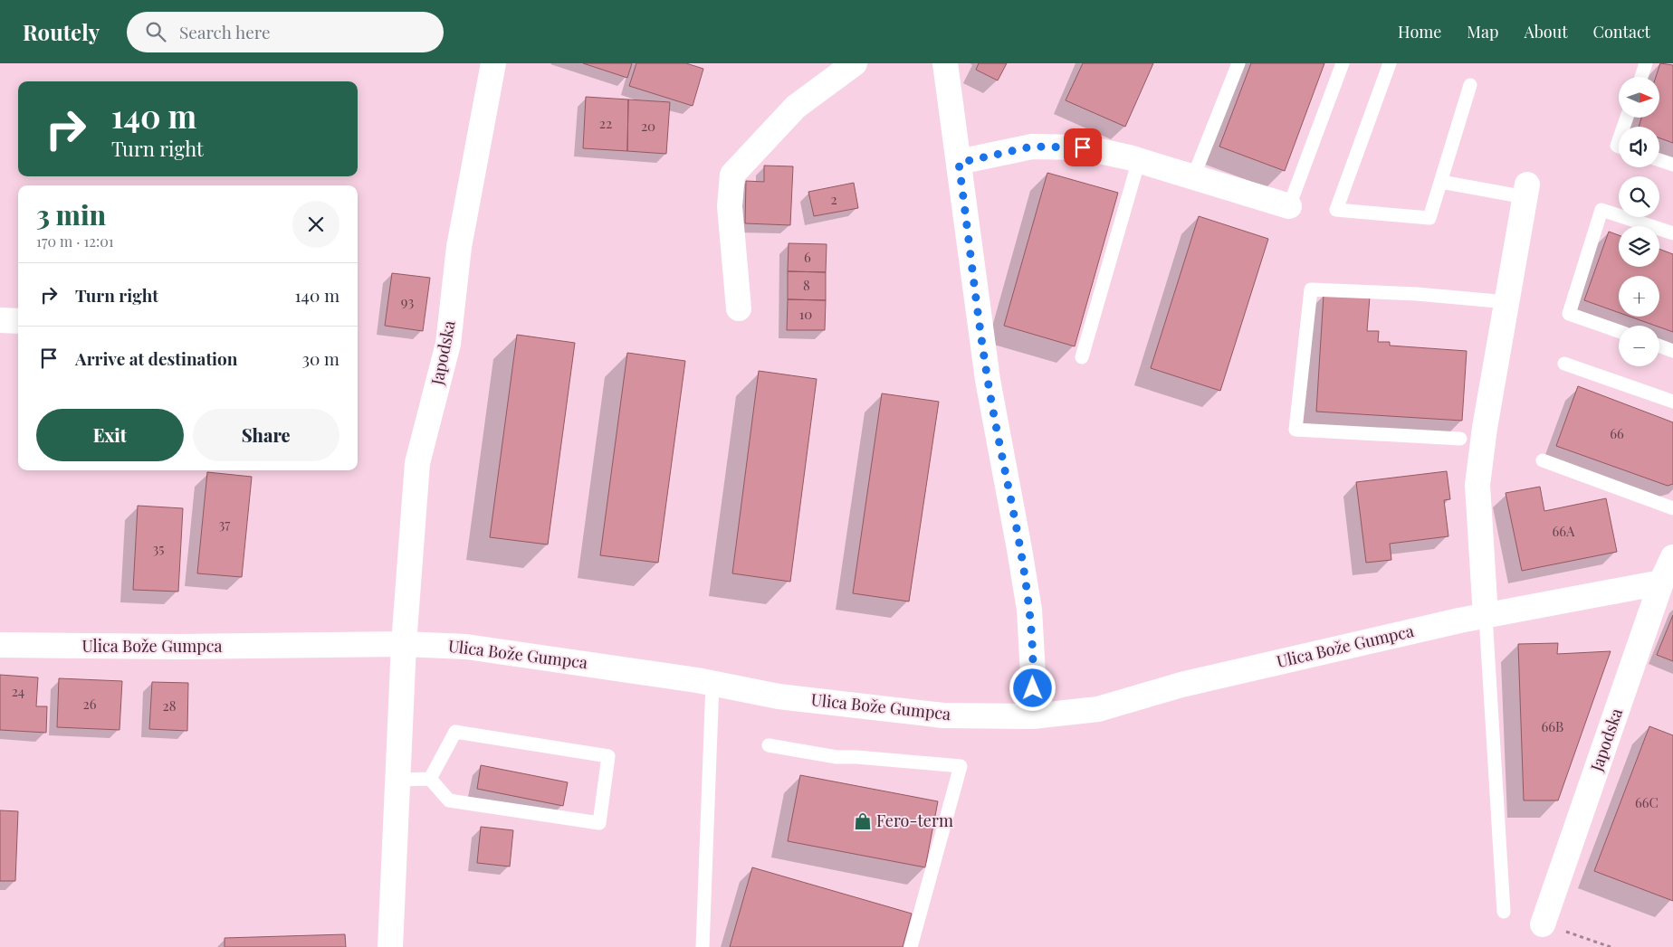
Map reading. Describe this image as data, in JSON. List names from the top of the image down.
{
  "streets": {
    "street": ["Japodska", "Ulica Bože Gumpca"]
  },
  "crossings": [
    ["Japodska", "Ulica Bože Gumpca"]
  ],
  "places": {
    "shop": ["Fero-term"]
  },
  "house_numbers": [
    "22",
    "20",
    "2",
    "6",
    "8",
    "93",
    "10",
    "66",
    "37",
    "66A",
    "35",
    "24",
    "26",
    "28",
    "66B",
    "66C"
  ],
  "north": "right",
  "page": {
    "header": "Routely",
    "search": "Search here",
    "nav": [
      "Home",
      "Map",
      "About",
      "Contact"
    ],
    "map_buttons": ["+", "−"],
    "turn": ["140 m", "Turn right"],
    "heading": ["3 min", "170 m · 12:01"],
    "list": [
      {
        "name": "Turn right",
        "value": "140 m"
      },
      {
        "name": "Arrive at destination",
        "value": "30 m"
      }
    ],
    "buttons": ["Exit", "Share"]
  }
}
